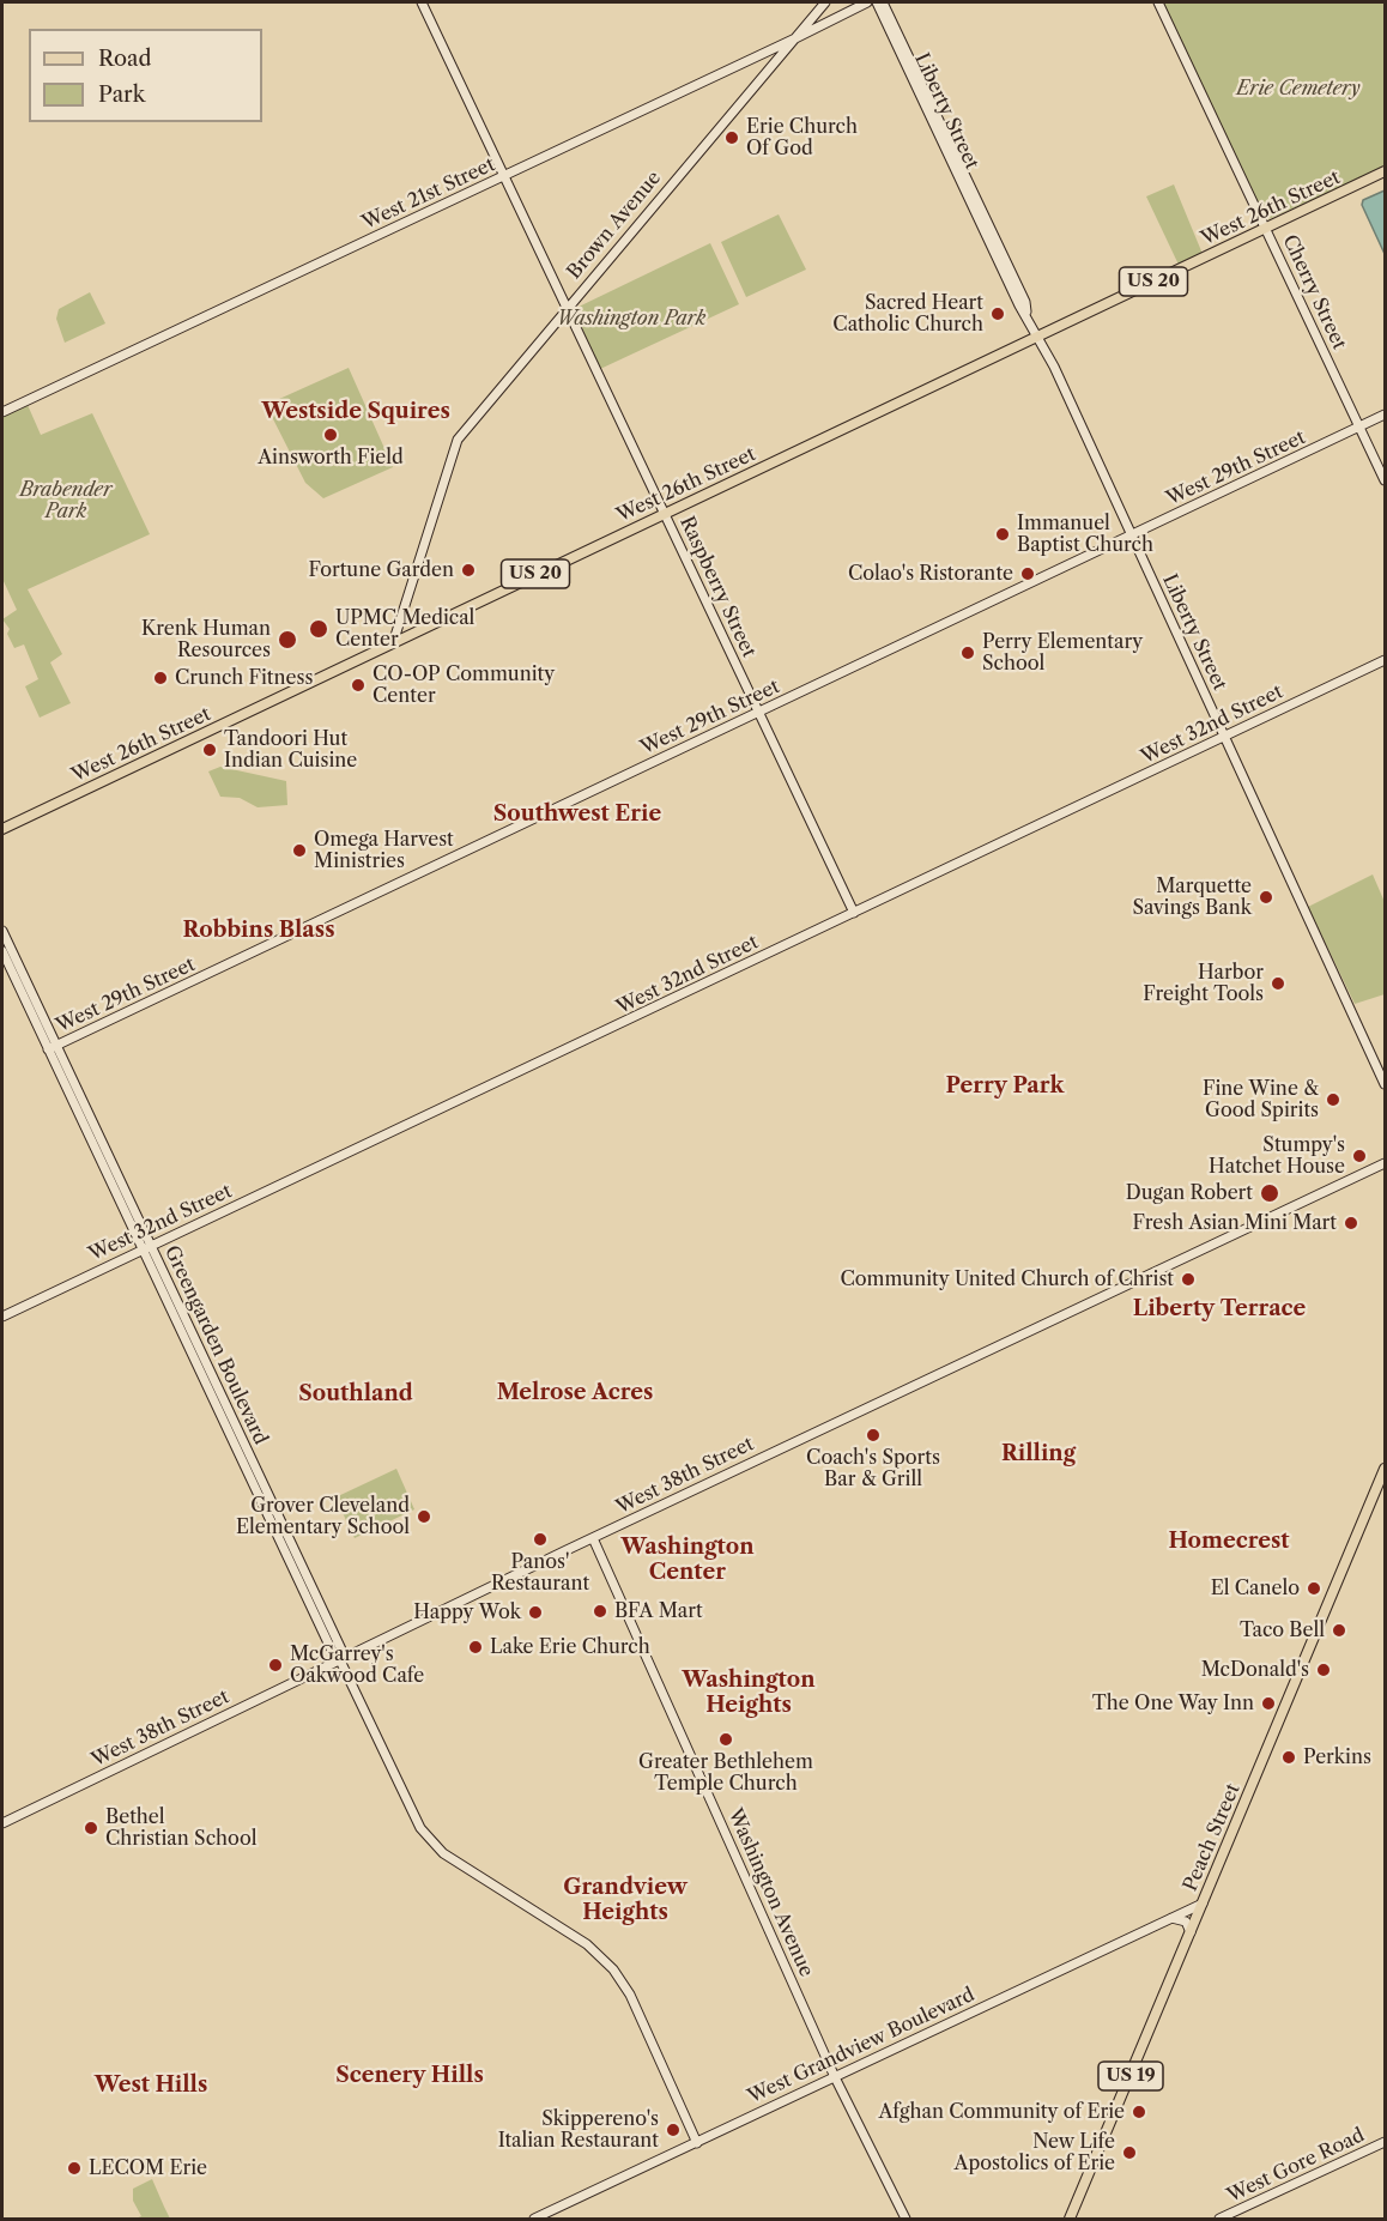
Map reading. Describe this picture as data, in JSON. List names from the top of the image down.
{
  "streets": {
    "main road": [
      "West 26th Street",
      "US 20",
      "Peach Street",
      "US 19"
    ],
    "street": [
      "Liberty Street",
      "West 21st Street",
      "Brown Avenue",
      "Cherry Street",
      "West 29th Street",
      "Raspberry Street",
      "West 32nd Street",
      "Greengarden Boulevard",
      "West 38th Street",
      "Washington Avenue",
      "West Grandview Boulevard",
      "West Gore Road"
    ]
  },
  "crossings": [
    ["Liberty Street", "West 26th Street"],
    ["Liberty Street", "West 29th Street"],
    ["Liberty Street", "West 32nd Street"],
    ["West 21st Street", "Brown Avenue"],
    ["West 21st Street", "Raspberry Street"],
    ["West 26th Street", "Brown Avenue"],
    ["West 26th Street", "Cherry Street"],
    ["West 26th Street", "Raspberry Street"],
    ["Brown Avenue", "Raspberry Street"],
    ["Cherry Street", "West 29th Street"],
    ["West 29th Street", "Raspberry Street"],
    ["West 29th Street", "Greengarden Boulevard"],
    ["Raspberry Street", "West 32nd Street"],
    ["West 32nd Street", "Greengarden Boulevard"],
    ["Greengarden Boulevard", "West 38th Street"],
    ["Greengarden Boulevard", "West Grandview Boulevard"],
    ["West 38th Street", "Washington Avenue"],
    ["Peach Street", "West Grandview Boulevard"],
    ["Washington Avenue", "West Grandview Boulevard"]
  ],
  "districts": [
    "Westside Squires",
    "Southwest Erie",
    "Robbins Blass",
    "Perry Park",
    "Liberty Terrace",
    "Melrose Acres",
    "Southland",
    "Rilling",
    "Homecrest",
    "Washington Center",
    "Washington Heights",
    "Grandview Heights",
    "Scenery Hills",
    "West Hills"
  ],
  "parks": ["Erie Cemetery", "Washington Park", "Brabender Park"],
  "places": [
    "Erie Church Of God",
    "Sacred Heart Catholic Church",
    "Ainsworth Field",
    "Immanuel Baptist Church",
    "Fortune Garden",
    "Colao's Ristorante",
    "UPMC Medical Center",
    "Krenk Human Resources",
    "Perry Elementary School",
    "Crunch Fitness",
    "CO-OP Community Center",
    "Tandoori Hut Indian Cuisine",
    "Omega Harvest Ministries",
    "Marquette Savings Bank",
    "Harbor Freight Tools",
    "Fine Wine & Good Spirits",
    "Stumpy's Hatchet House",
    "Dugan Robert",
    "Fresh Asian Mini Mart",
    "Community United Church of Christ",
    "Coach's Sports Bar & Grill",
    "Grover Cleveland Elementary School",
    "Panos' Restaurant",
    "El Canelo",
    "BFA Mart",
    "Happy Wok",
    "Taco Bell",
    "Lake Erie Church",
    "McGarrey's Oakwood Cafe",
    "McDonald's",
    "The One Way Inn",
    "Greater Bethlehem Temple Church",
    "Perkins",
    "Bethel Christian School",
    "Afghan Community of Erie",
    "Skippereno's Italian Restaurant",
    "New Life Apostolics of Erie",
    "LECOM Erie"
  ],
  "legend": ["Road", "Park"]
}
